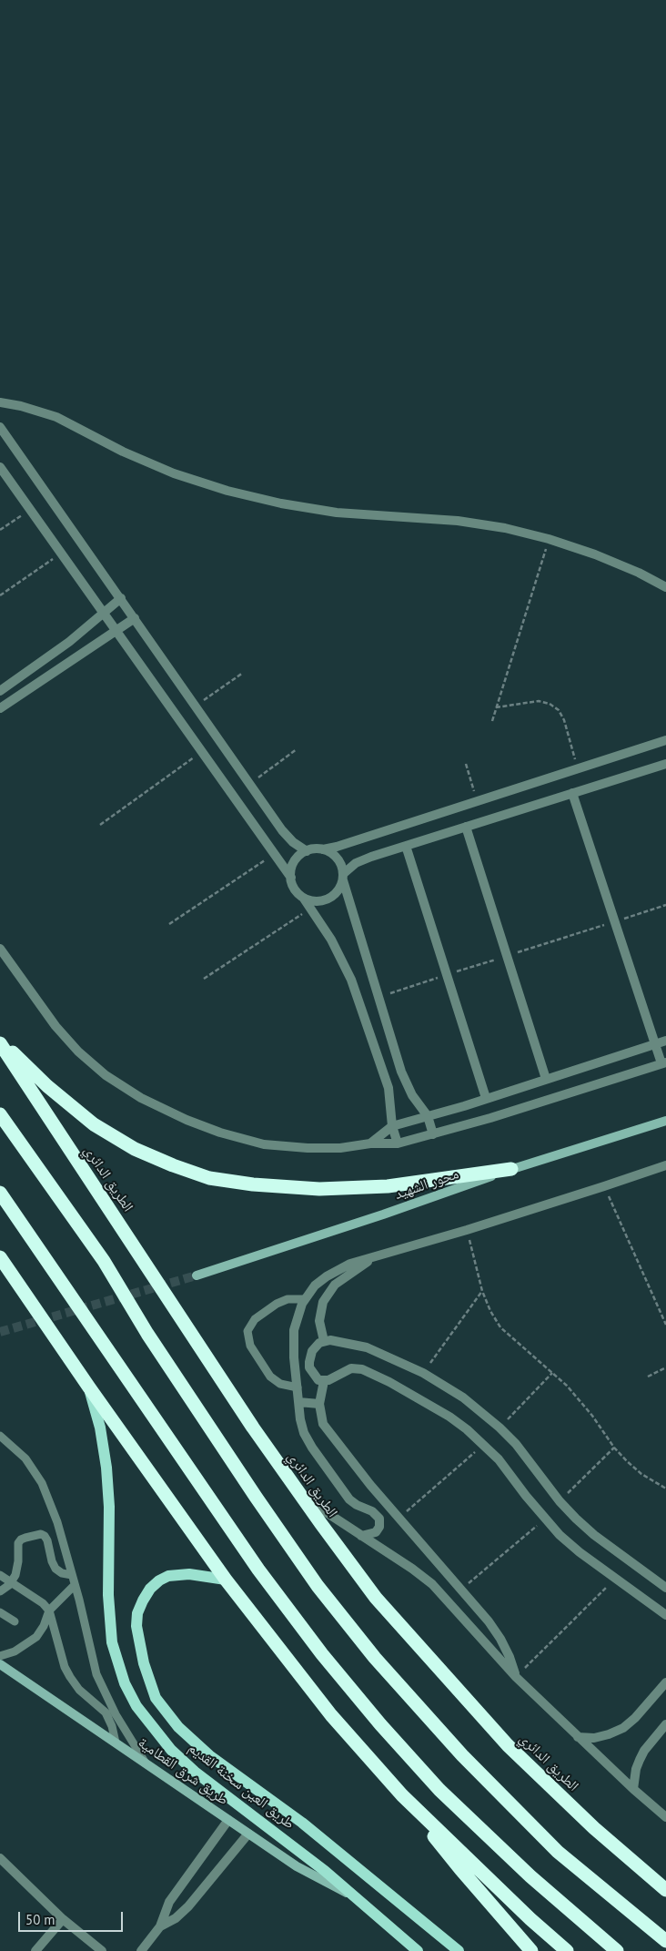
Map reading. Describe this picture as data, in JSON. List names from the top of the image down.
{
  "streets": {
    "highway": ["الطريق الدائري"],
    "main road": ["طريق العين سخنة القديم"],
    "street": ["محور الشهيد", "طريق شرق القطامية"]
  },
  "crossings": [
    ["طريق شرق القطامية", "طريق العين سخنة القديم"]
  ],
  "scale_bar": "50 m"
}
